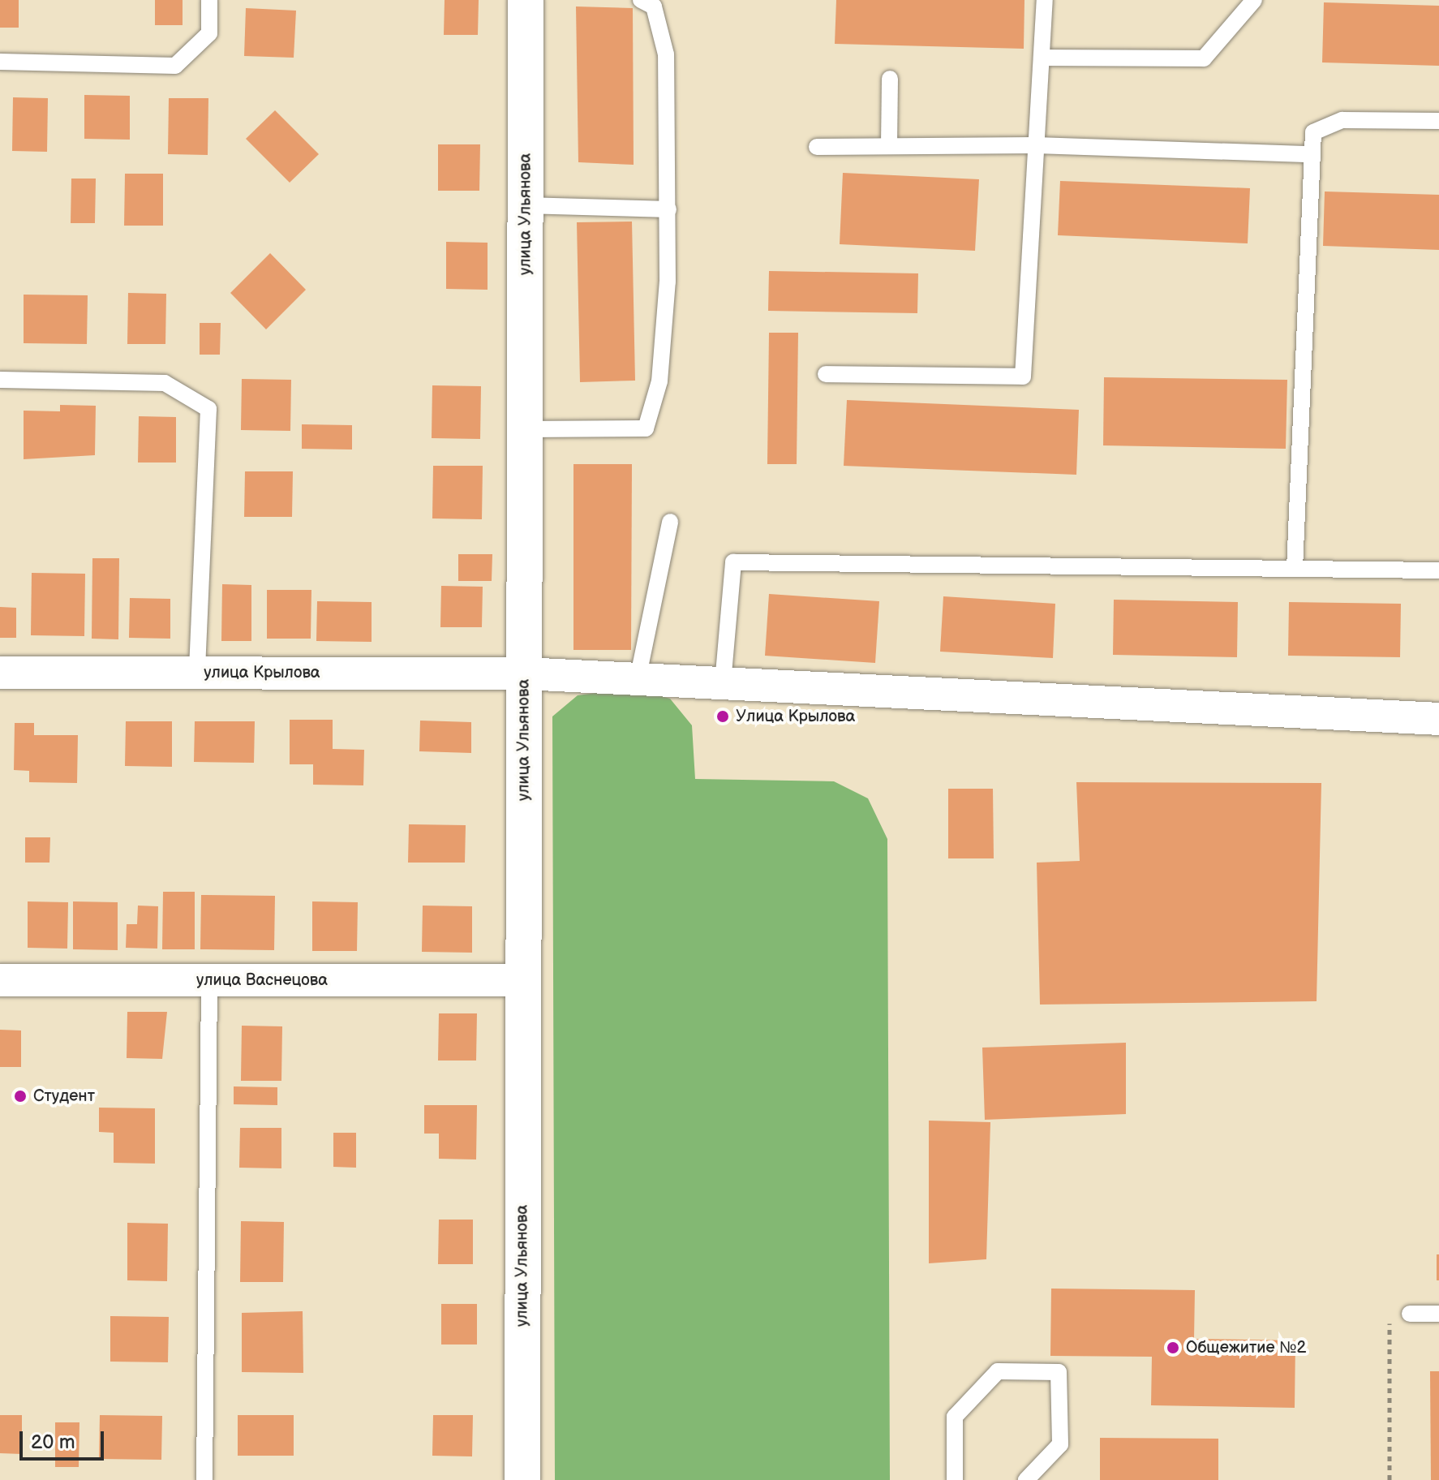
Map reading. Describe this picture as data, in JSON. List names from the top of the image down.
{
  "streets": {
    "main road": ["улица Ульянова"],
    "street": ["улица Крылова", "улица Васнецова"]
  },
  "crossings": [
    ["улица Ульянова", "улица Крылова"],
    ["улица Ульянова", "улица Васнецова"]
  ],
  "places": ["Улица Крылова", "Студент", "Общежитие №2"],
  "scale_bar": "20 m"
}
